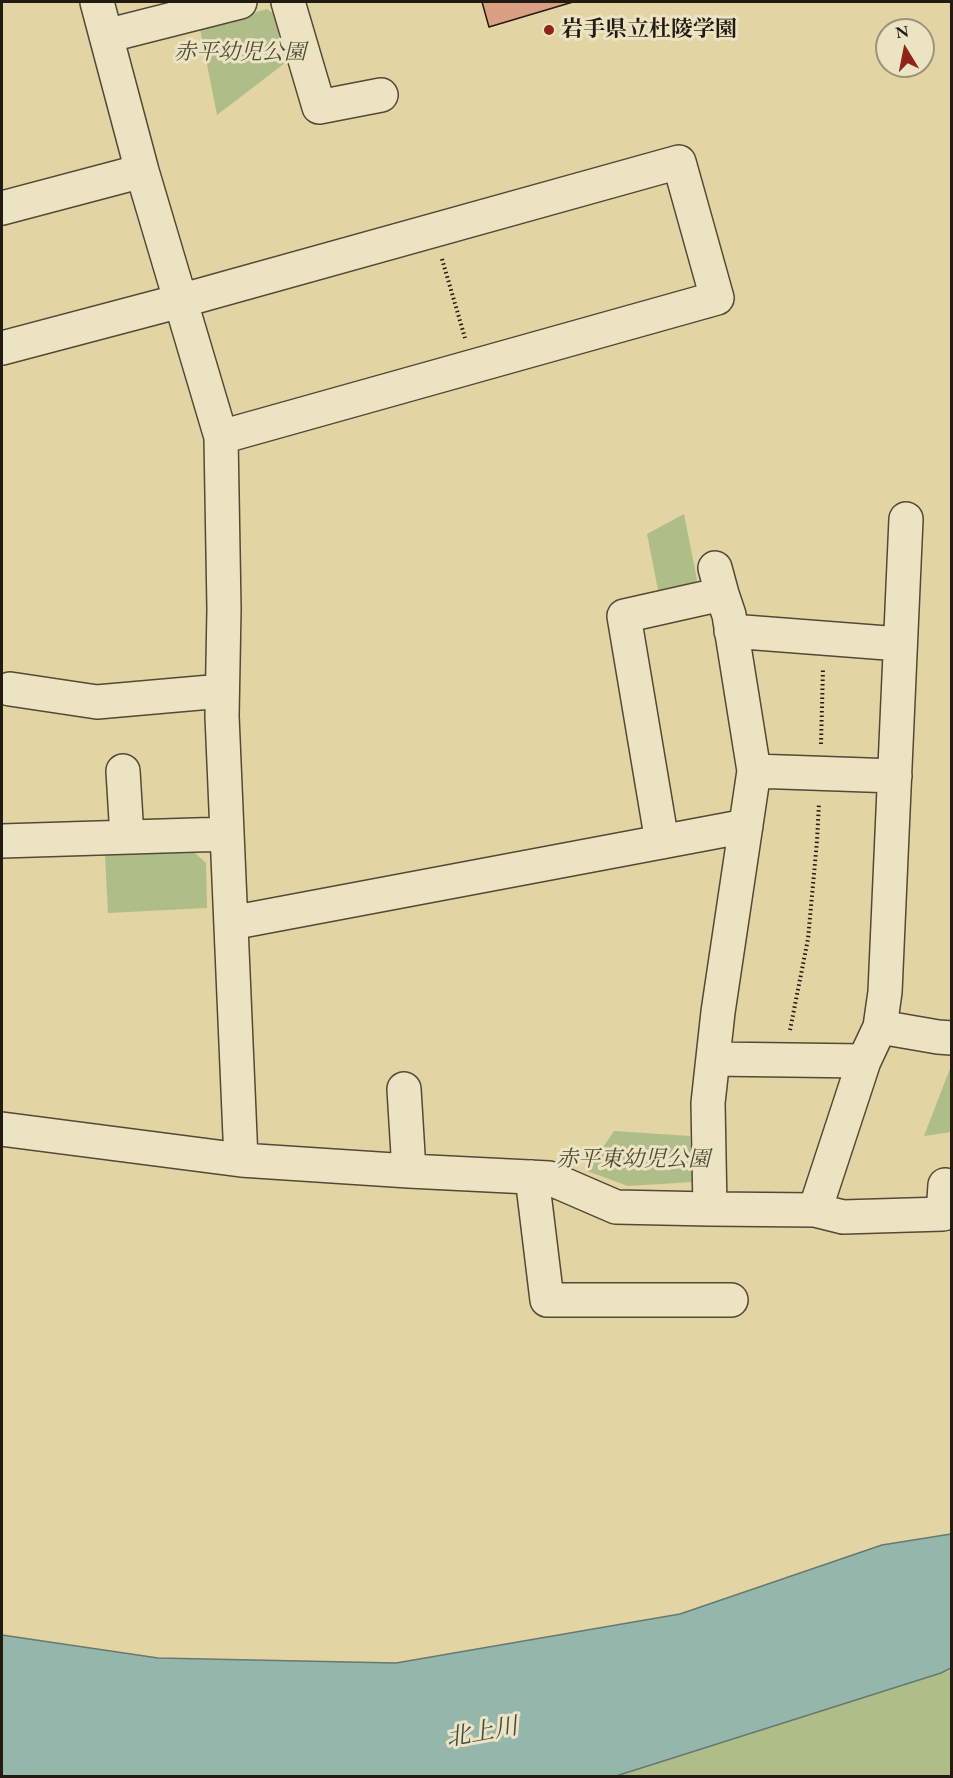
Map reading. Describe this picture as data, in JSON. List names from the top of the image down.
{
  "water": ["北上川"],
  "parks": ["赤平幼児公園", "赤平東幼児公園"],
  "places": ["岩手県立杜陵学園"],
  "north": "top"
}
